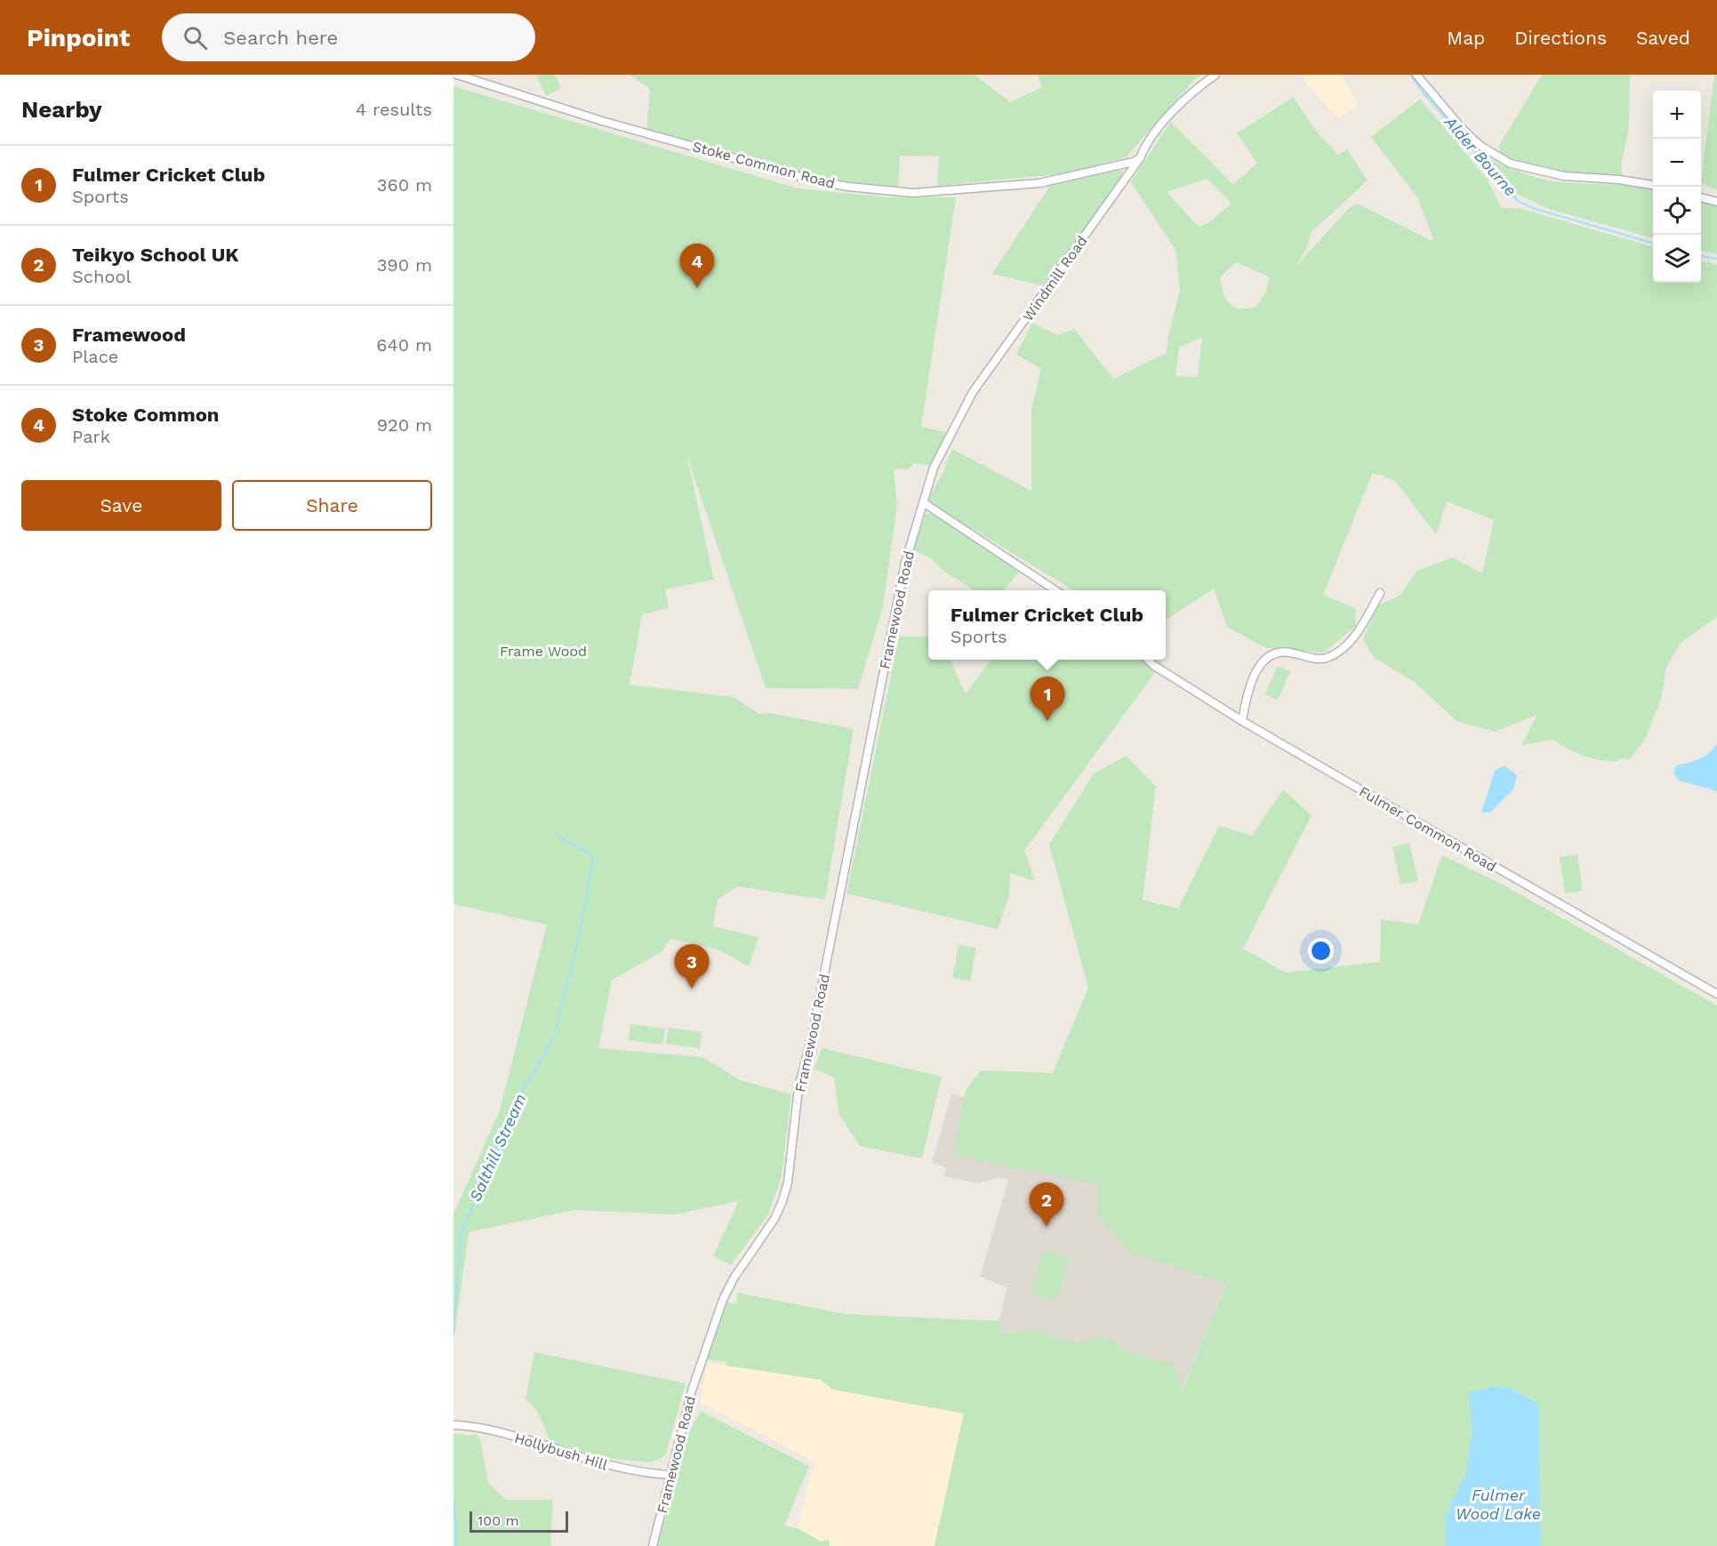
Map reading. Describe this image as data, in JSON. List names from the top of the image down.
{
  "streets": {
    "street": [
      "Stoke Common Road",
      "Windmill Road",
      "Framewood Road",
      "Fulmer Common Road",
      "Hollybush Hill"
    ]
  },
  "crossings": [
    ["Stoke Common Road", "Windmill Road"],
    ["Windmill Road", "Framewood Road"],
    ["Framewood Road", "Hollybush Hill"]
  ],
  "water": ["Alder Bourne", "Salthill Stream", "Fulmer Wood Lake"],
  "parks": ["Frame Wood"],
  "scale_bar": "100 m",
  "page": {
    "header": "Pinpoint",
    "search": "Search here",
    "nav": ["Map", "Directions", "Saved"],
    "heading": ["Nearby", "4 results"],
    "map_buttons": ["+", "−"],
    "list": [
      {
        "mark": "1",
        "name": "Fulmer Cricket Club",
        "note": "Sports",
        "value": "360 m"
      },
      {
        "mark": "2",
        "name": "Teikyo School UK",
        "note": "School",
        "value": "390 m"
      },
      {
        "mark": "3",
        "name": "Framewood",
        "note": "Place",
        "value": "640 m"
      },
      {
        "mark": "4",
        "name": "Stoke Common",
        "note": "Park",
        "value": "920 m"
      }
    ],
    "pins": [
      "4",
      "1",
      "3",
      "2"
    ],
    "buttons": ["Save", "Share"],
    "popup": ["Fulmer Cricket Club", "Sports"],
    "scale": "100 m"
  }
}
